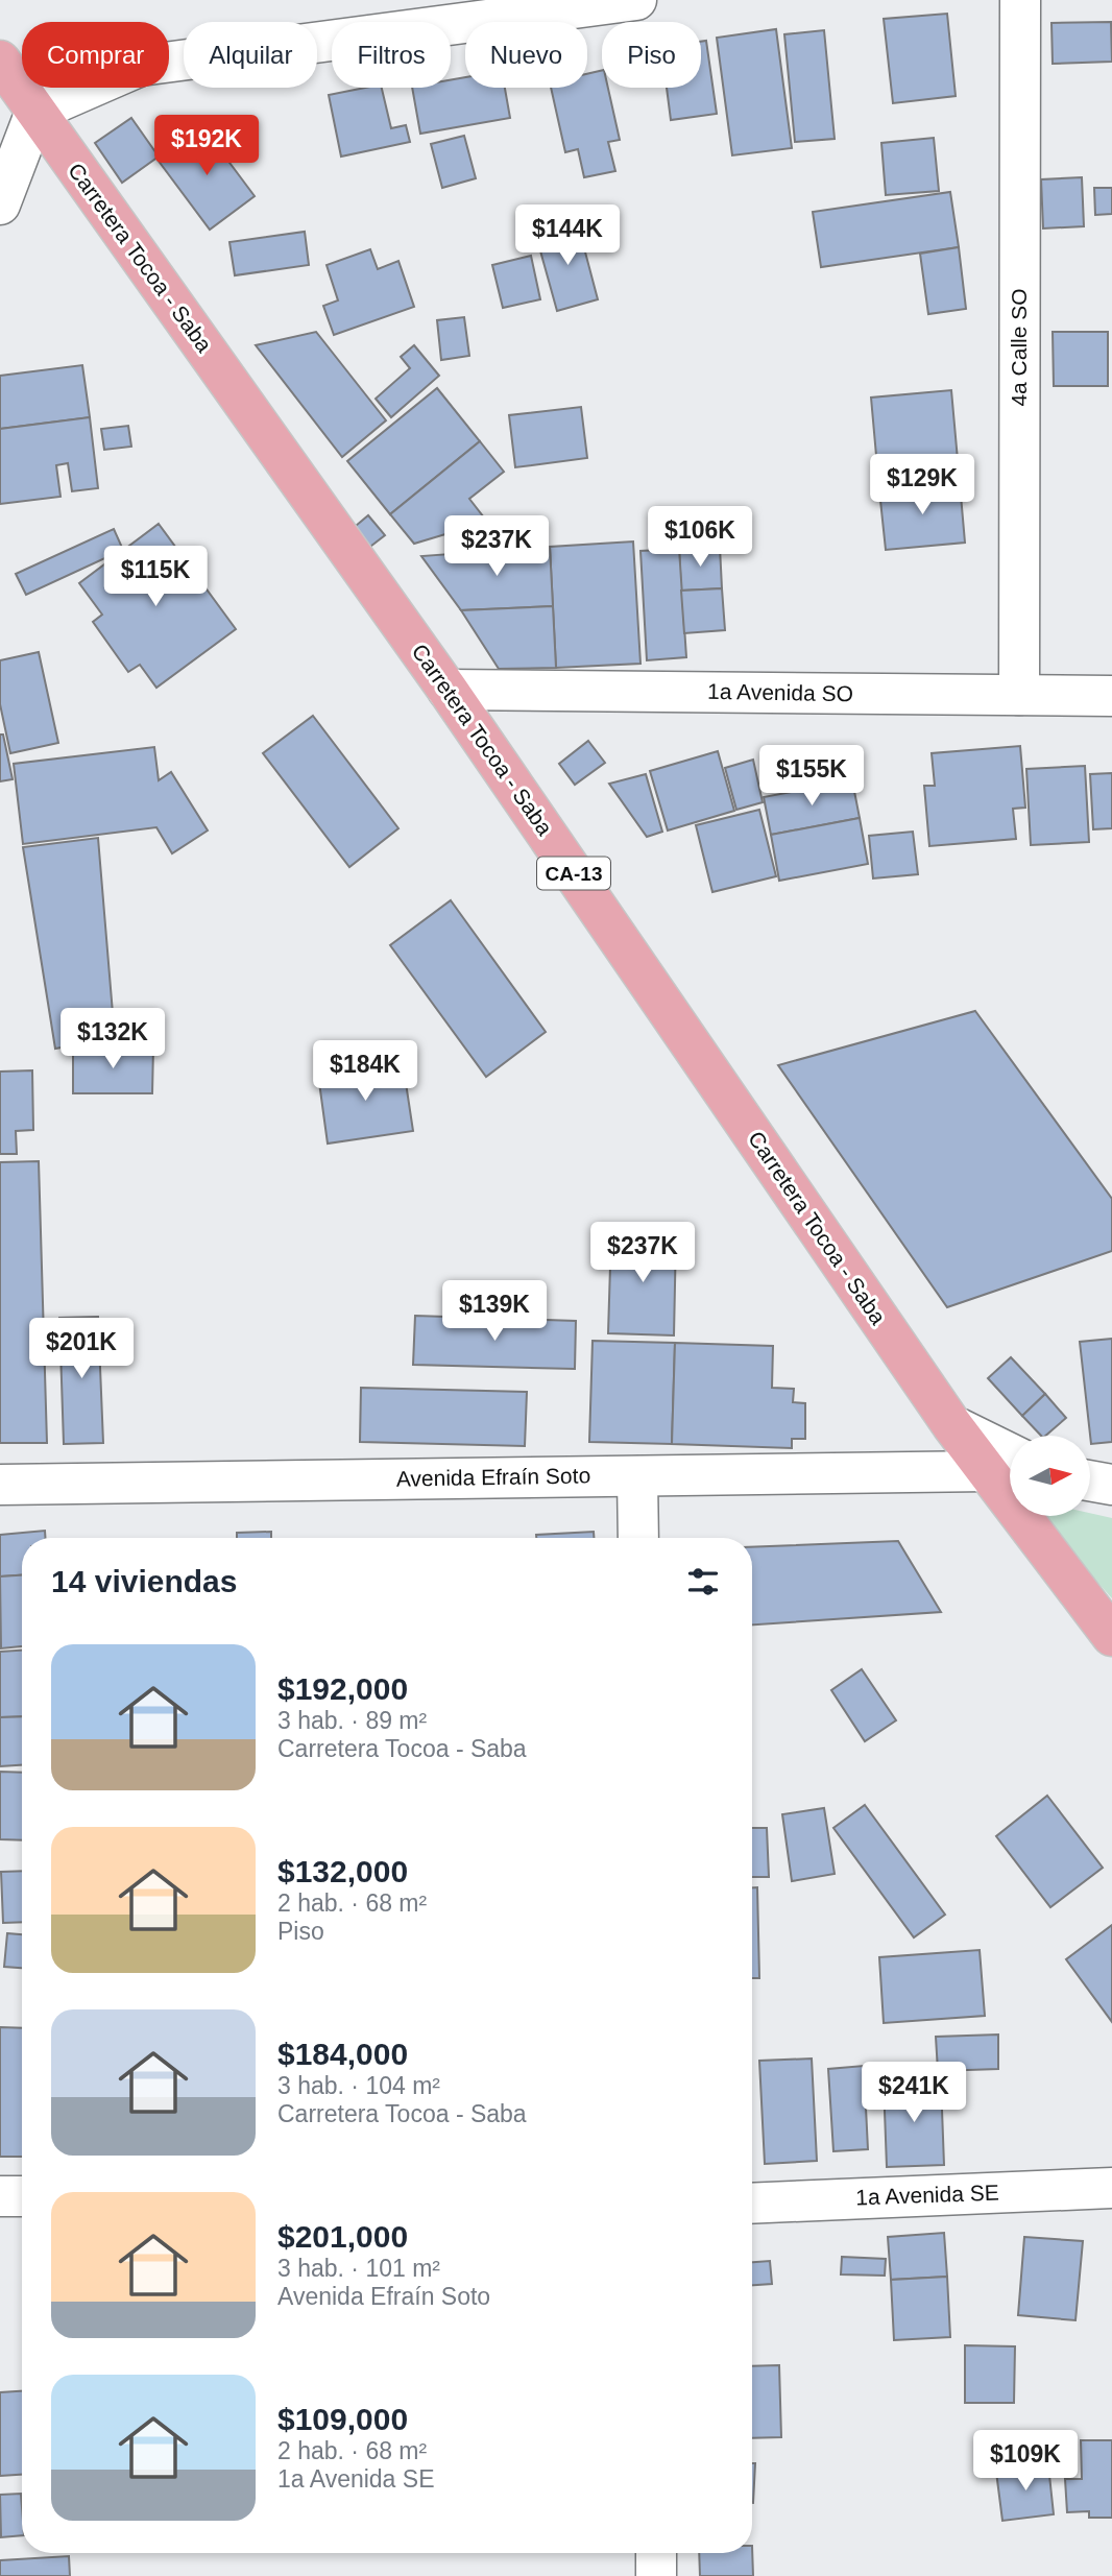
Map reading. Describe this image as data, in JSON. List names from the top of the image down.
{
  "streets": {
    "main road": ["Carretera Tocoa - Saba", "CA-13"],
    "street": [
      "4a Calle SO",
      "1a Avenida SO",
      "Avenida Efraín Soto",
      "1a Avenida SE"
    ]
  },
  "crossings": [
    ["Carretera Tocoa - Saba", "1a Avenida SO"],
    ["Carretera Tocoa - Saba", "Avenida Efraín Soto"],
    ["4a Calle SO", "1a Avenida SO"]
  ],
  "north": "right",
  "page": {
    "chip": [
      "Comprar",
      "Alquilar",
      "Filtros",
      "Nuevo",
      "Piso"
    ],
    "price": [
      "$192K",
      "$144K",
      "$129K",
      "$106K",
      "$237K",
      "$115K",
      "$155K",
      "$132K",
      "$184K",
      "$237K",
      "$139K",
      "$201K",
      "$241K",
      "$109K"
    ],
    "heading": "14 viviendas",
    "list": [
      {
        "name": "$192,000",
        "note": "3 hab. · 89 m² · Carretera Tocoa - Saba"
      },
      {
        "name": "$132,000",
        "note": "2 hab. · 68 m² · Piso"
      },
      {
        "name": "$184,000",
        "note": "3 hab. · 104 m² · Carretera Tocoa - Saba"
      },
      {
        "name": "$201,000",
        "note": "3 hab. · 101 m² · Avenida Efraín Soto"
      },
      {
        "name": "$109,000",
        "note": "2 hab. · 68 m² · 1a Avenida SE"
      }
    ]
  }
}
